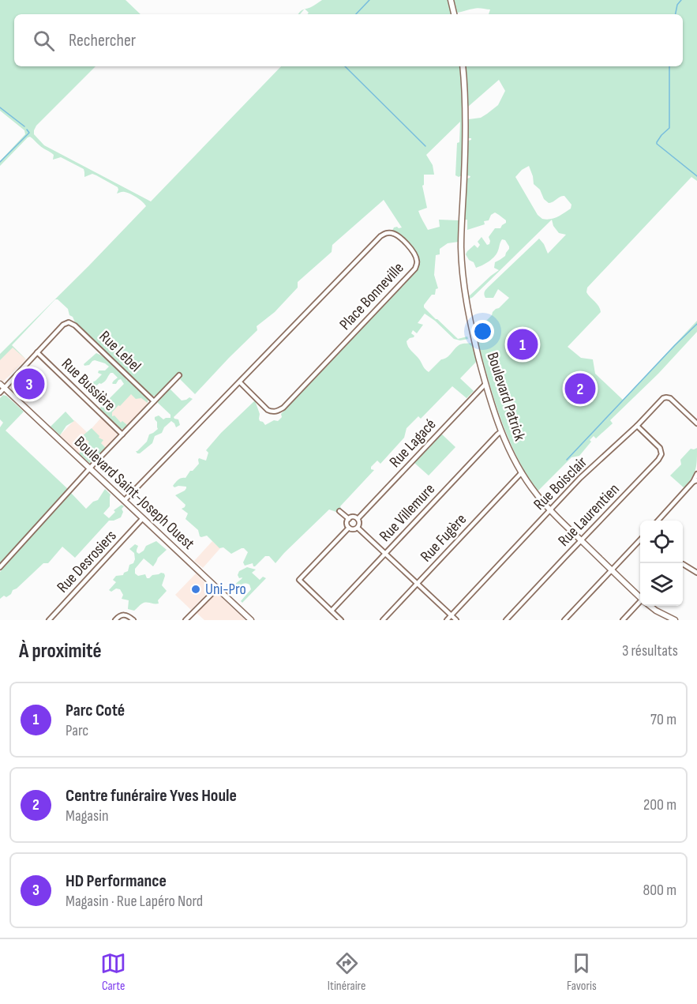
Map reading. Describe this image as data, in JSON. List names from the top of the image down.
{
  "streets": {
    "street": [
      "Place Bonneville",
      "Rue Lebel",
      "Rue Bussière",
      "Boulevard Patrick",
      "Rue Lagacé",
      "Rue Boisclair",
      "Boulevard Saint-Joseph Ouest",
      "Rue Villemure",
      "Rue Laurentien",
      "Rue Fugère",
      "Rue Desrosiers"
    ]
  },
  "crossings": [
    ["Place Bonneville", "Boulevard Saint-Joseph Ouest"],
    ["Rue Lebel", "Rue Bussière"],
    ["Boulevard Patrick", "Rue Lagacé"],
    ["Boulevard Patrick", "Rue Boisclair"],
    ["Boulevard Patrick", "Rue Villemure"],
    ["Boulevard Patrick", "Rue Laurentien"],
    ["Boulevard Patrick", "Rue Fugère"],
    ["Rue Boisclair", "Rue Laurentien"],
    ["Boulevard Saint-Joseph Ouest", "Rue Desrosiers"]
  ],
  "places": ["Uni-Pro"],
  "page": {
    "search": "Rechercher",
    "pins": ["1", "3", "2"],
    "heading": ["À proximité", "3 résultats"],
    "list": [
      {
        "mark": "1",
        "name": "Parc Coté",
        "note": "Parc",
        "value": "70 m"
      },
      {
        "mark": "2",
        "name": "Centre funéraire Yves Houle",
        "note": "Magasin",
        "value": "200 m"
      },
      {
        "mark": "3",
        "name": "HD Performance",
        "note": "Magasin · Rue Lapéro Nord",
        "value": "800 m"
      }
    ],
    "nav": ["Carte", "Itinéraire", "Favoris"]
  }
}
